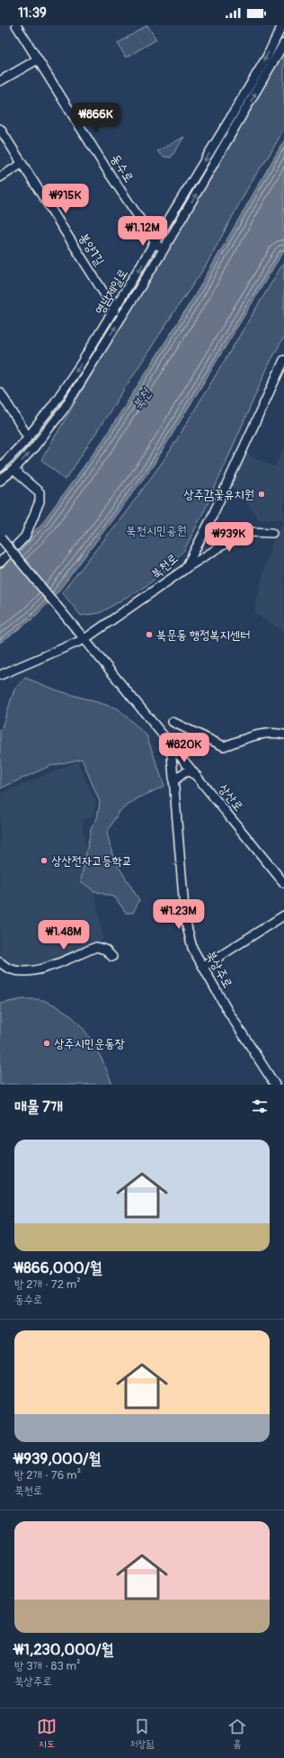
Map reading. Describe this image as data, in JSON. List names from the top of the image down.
{
  "streets": {
    "street": [
      "동수로",
      "봉양1길",
      "영남제일로",
      "북천로",
      "상산로",
      "북상주로"
    ]
  },
  "crossings": [
    ["동수로", "영남제일로"],
    ["봉양1길", "영남제일로"],
    ["북천로", "상산로"],
    ["상산로", "북상주로"]
  ],
  "water": ["북천"],
  "parks": ["북천시민공원"],
  "places": [
    "상주감꽃유치원",
    "북문동 행정복지센터",
    "상산전자고등학교",
    "상주시민운동장"
  ],
  "page": {
    "status": "11:39",
    "price": [
      "₩866K",
      "₩915K",
      "₩1.12M",
      "₩939K",
      "₩820K",
      "₩1.23M",
      "₩1.48M"
    ],
    "heading": "매물 7개",
    "list": [
      {
        "name": "₩866,000/월",
        "note": "방 2개 · 72 m² · 동수로"
      },
      {
        "name": "₩939,000/월",
        "note": "방 2개 · 76 m² · 북천로"
      },
      {
        "name": "₩1,230,000/월",
        "note": "방 3개 · 83 m² · 북상주로"
      }
    ],
    "tabs": ["지도", "저장됨", "홈"]
  }
}
